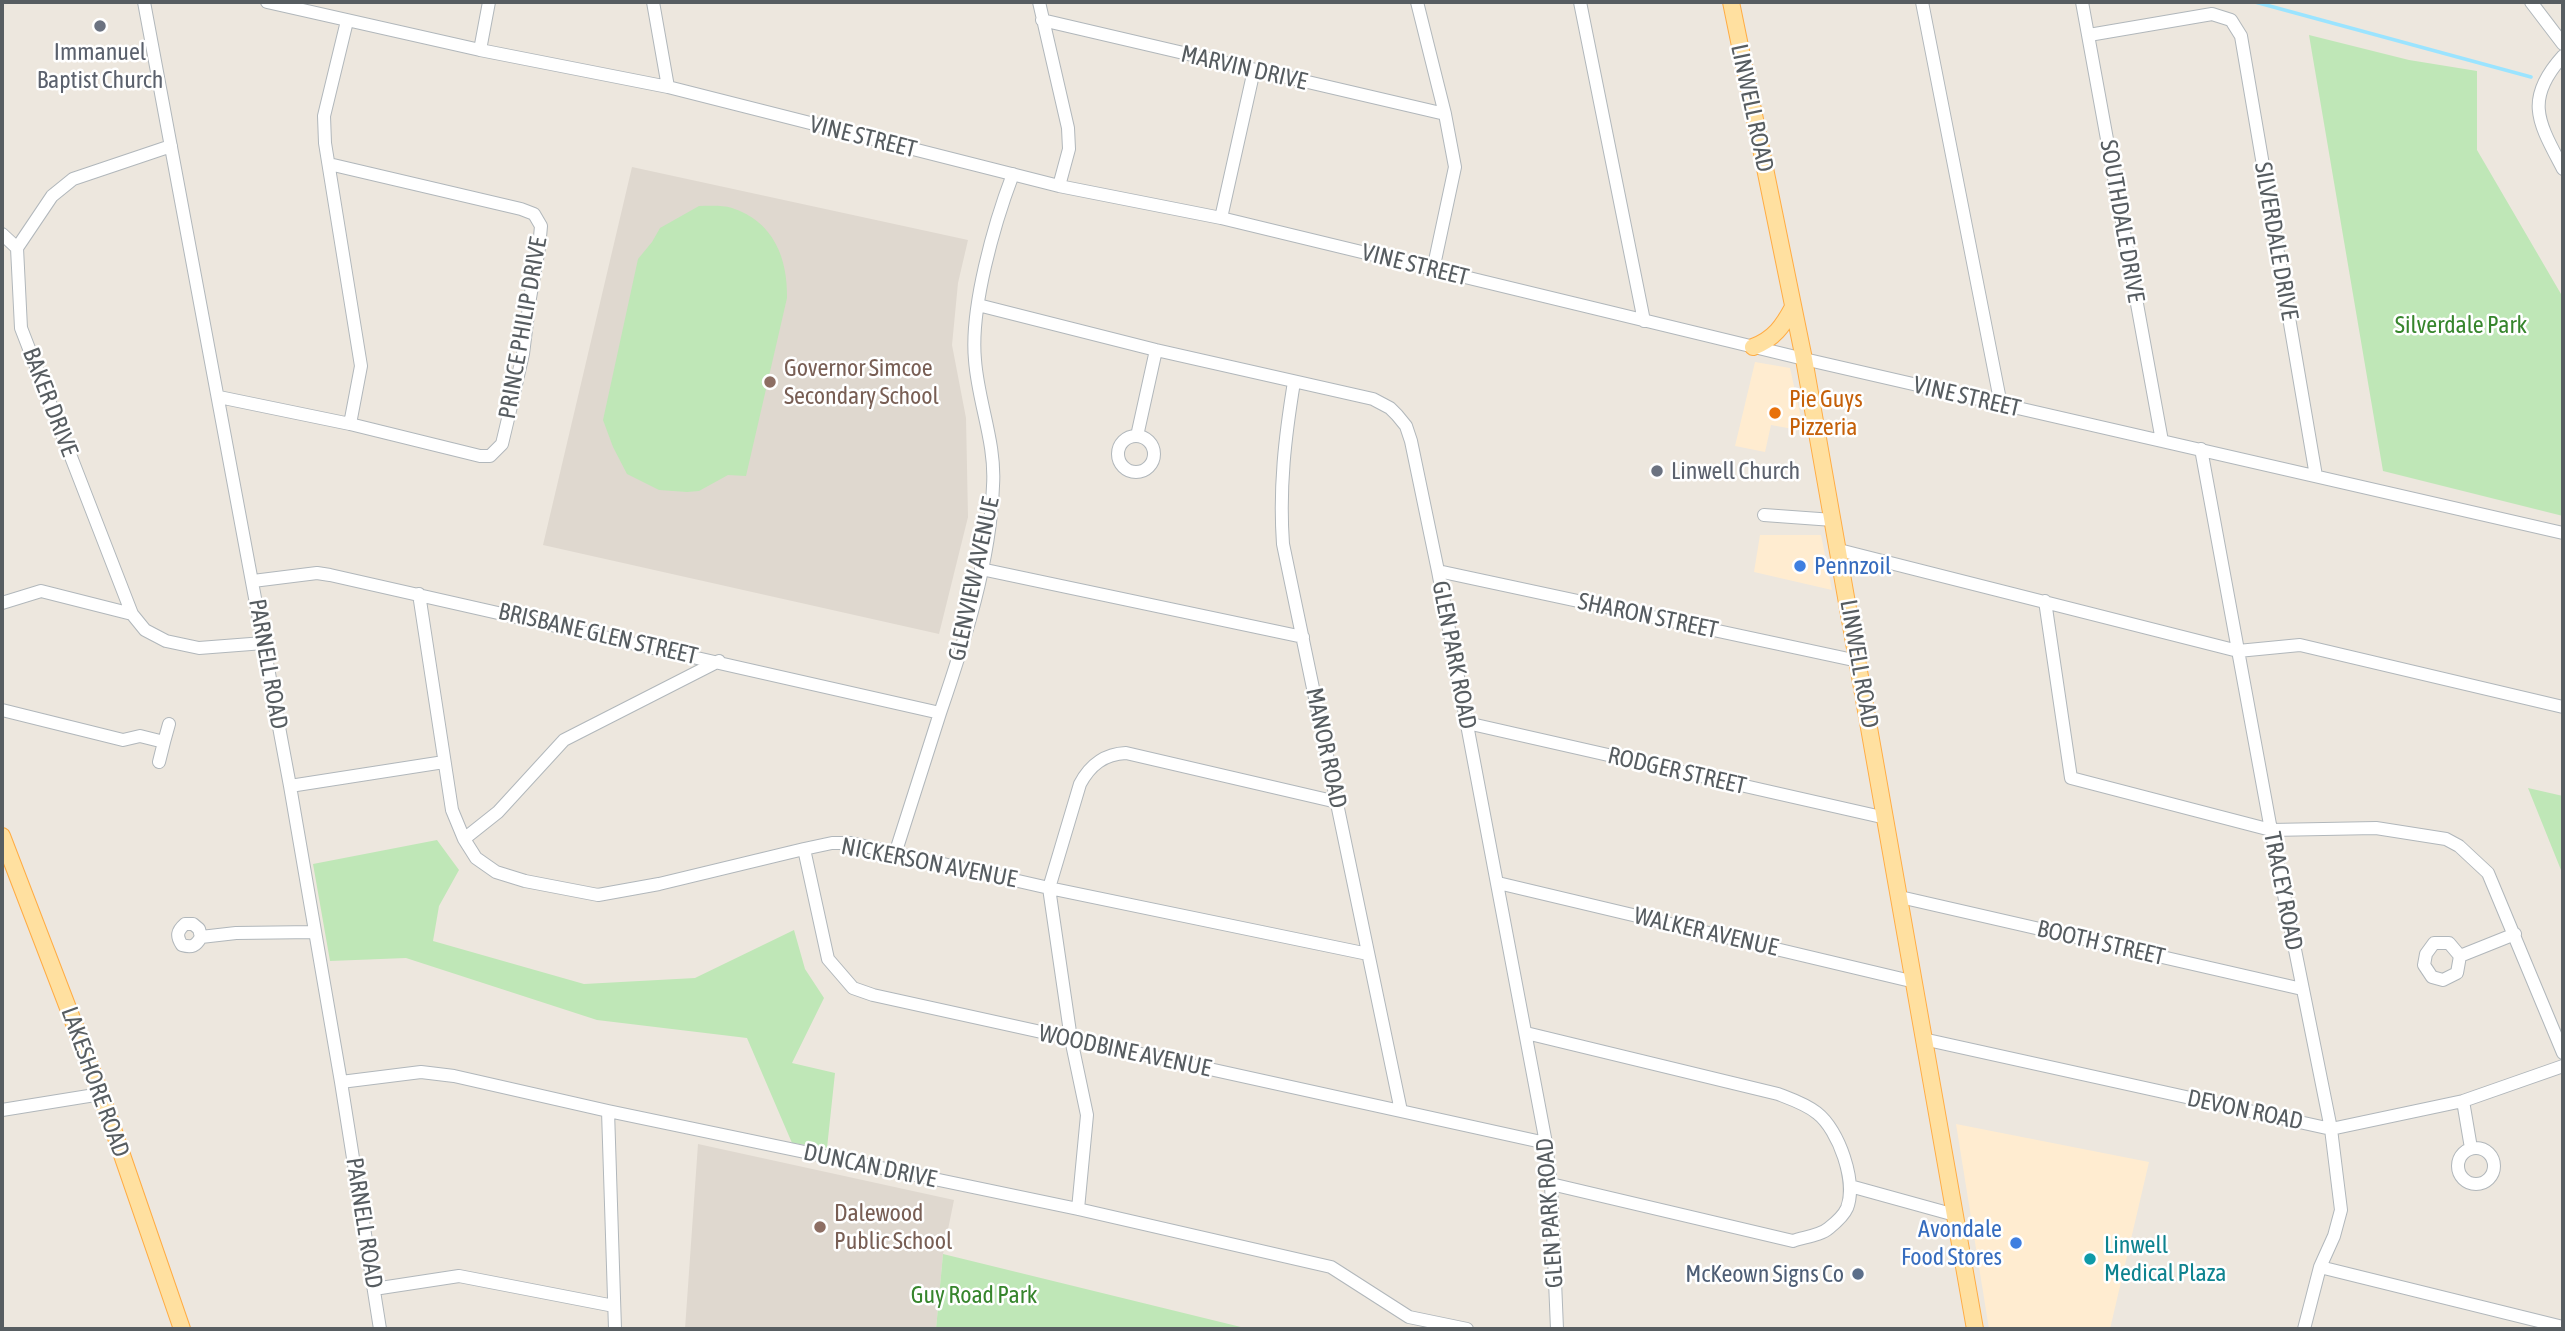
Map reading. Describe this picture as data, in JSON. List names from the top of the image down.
{
  "streets": {
    "main road": ["LINWELL ROAD", "LAKESHORE ROAD"],
    "street": [
      "MARVIN DRIVE",
      "VINE STREET",
      "SOUTHDALE DRIVE",
      "SILVERDALE DRIVE",
      "PRINCE PHILIP DRIVE",
      "BAKER DRIVE",
      "GLENVIEW AVENUE",
      "SHARON STREET",
      "BRISBANE GLEN STREET",
      "GLEN PARK ROAD",
      "PARNELL ROAD",
      "MANOR ROAD",
      "RODGER STREET",
      "NICKERSON AVENUE",
      "TRACEY ROAD",
      "WALKER AVENUE",
      "BOOTH STREET",
      "WOODBINE AVENUE",
      "DEVON ROAD",
      "DUNCAN DRIVE"
    ]
  },
  "crossings": [
    ["LINWELL ROAD", "VINE STREET"],
    ["LINWELL ROAD", "SHARON STREET"],
    ["LINWELL ROAD", "RODGER STREET"],
    ["LINWELL ROAD", "WALKER AVENUE"],
    ["LINWELL ROAD", "BOOTH STREET"],
    ["LINWELL ROAD", "DEVON ROAD"],
    ["VINE STREET", "SOUTHDALE DRIVE"],
    ["VINE STREET", "SILVERDALE DRIVE"],
    ["VINE STREET", "GLENVIEW AVENUE"],
    ["VINE STREET", "TRACEY ROAD"],
    ["SOUTHDALE DRIVE", "SILVERDALE DRIVE"],
    ["PRINCE PHILIP DRIVE", "PARNELL ROAD"],
    ["GLENVIEW AVENUE", "BRISBANE GLEN STREET"],
    ["GLENVIEW AVENUE", "GLEN PARK ROAD"],
    ["GLENVIEW AVENUE", "NICKERSON AVENUE"],
    ["SHARON STREET", "GLEN PARK ROAD"],
    ["BRISBANE GLEN STREET", "PARNELL ROAD"],
    ["BRISBANE GLEN STREET", "NICKERSON AVENUE"],
    ["GLEN PARK ROAD", "MANOR ROAD"],
    ["GLEN PARK ROAD", "RODGER STREET"],
    ["GLEN PARK ROAD", "WALKER AVENUE"],
    ["GLEN PARK ROAD", "WOODBINE AVENUE"],
    ["PARNELL ROAD", "DUNCAN DRIVE"],
    ["MANOR ROAD", "NICKERSON AVENUE"],
    ["MANOR ROAD", "WOODBINE AVENUE"],
    ["NICKERSON AVENUE", "WOODBINE AVENUE"],
    ["TRACEY ROAD", "BOOTH STREET"],
    ["TRACEY ROAD", "DEVON ROAD"]
  ],
  "parks": ["Silverdale Park", "Guy Road Park"],
  "places": [
    "Immanuel Baptist Church",
    "Governor Simcoe Secondary School",
    "Pie Guys Pizzeria",
    "Linwell Church",
    "Pennzoil",
    "Dalewood Public School",
    "Avondale Food Stores",
    "Linwell Medical Plaza",
    "McKeown Signs Co"
  ]
}
